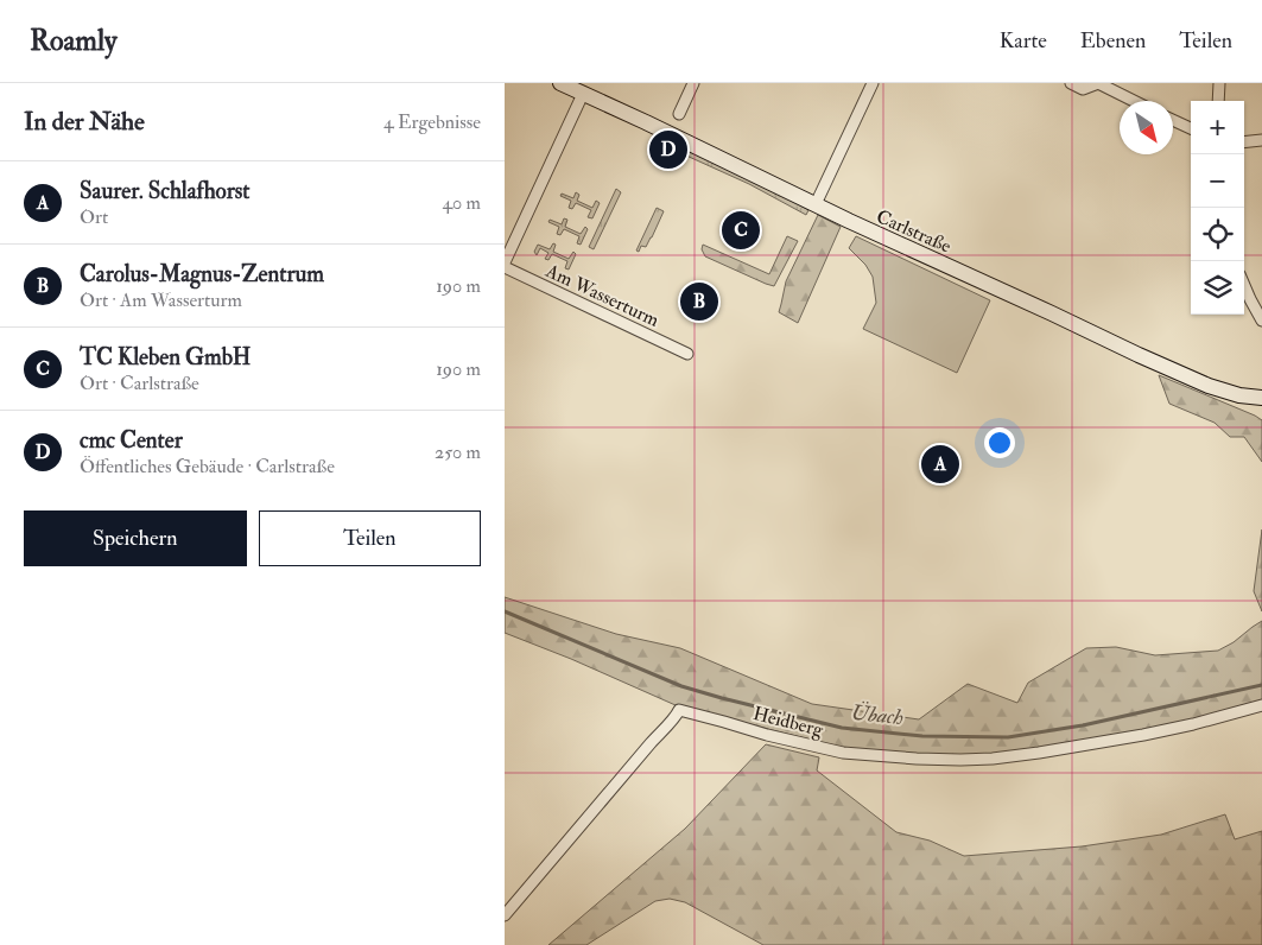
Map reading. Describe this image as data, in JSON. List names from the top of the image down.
{
  "streets": {
    "main road": ["Carlstraße"],
    "street": ["Am Wasserturm", "Heidberg"]
  },
  "crossings": [
    ["Carlstraße", "Am Wasserturm"]
  ],
  "water": ["Übach"],
  "north": "bottom right",
  "page": {
    "header": "Roamly",
    "nav": ["Karte", "Ebenen", "Teilen"],
    "heading": ["In der Nähe", "4 Ergebnisse"],
    "map_buttons": ["+", "−"],
    "pins": [
      "D",
      "C",
      "B",
      "A"
    ],
    "list": [
      {
        "mark": "A",
        "name": "Saurer. Schlafhorst",
        "note": "Ort",
        "value": "40 m"
      },
      {
        "mark": "B",
        "name": "Carolus-Magnus-Zentrum",
        "note": "Ort · Am Wasserturm",
        "value": "190 m"
      },
      {
        "mark": "C",
        "name": "TC Kleben GmbH",
        "note": "Ort · Carlstraße",
        "value": "190 m"
      },
      {
        "mark": "D",
        "name": "cmc Center",
        "note": "Öffentliches Gebäude · Carlstraße",
        "value": "250 m"
      }
    ],
    "buttons": ["Speichern", "Teilen"]
  }
}
